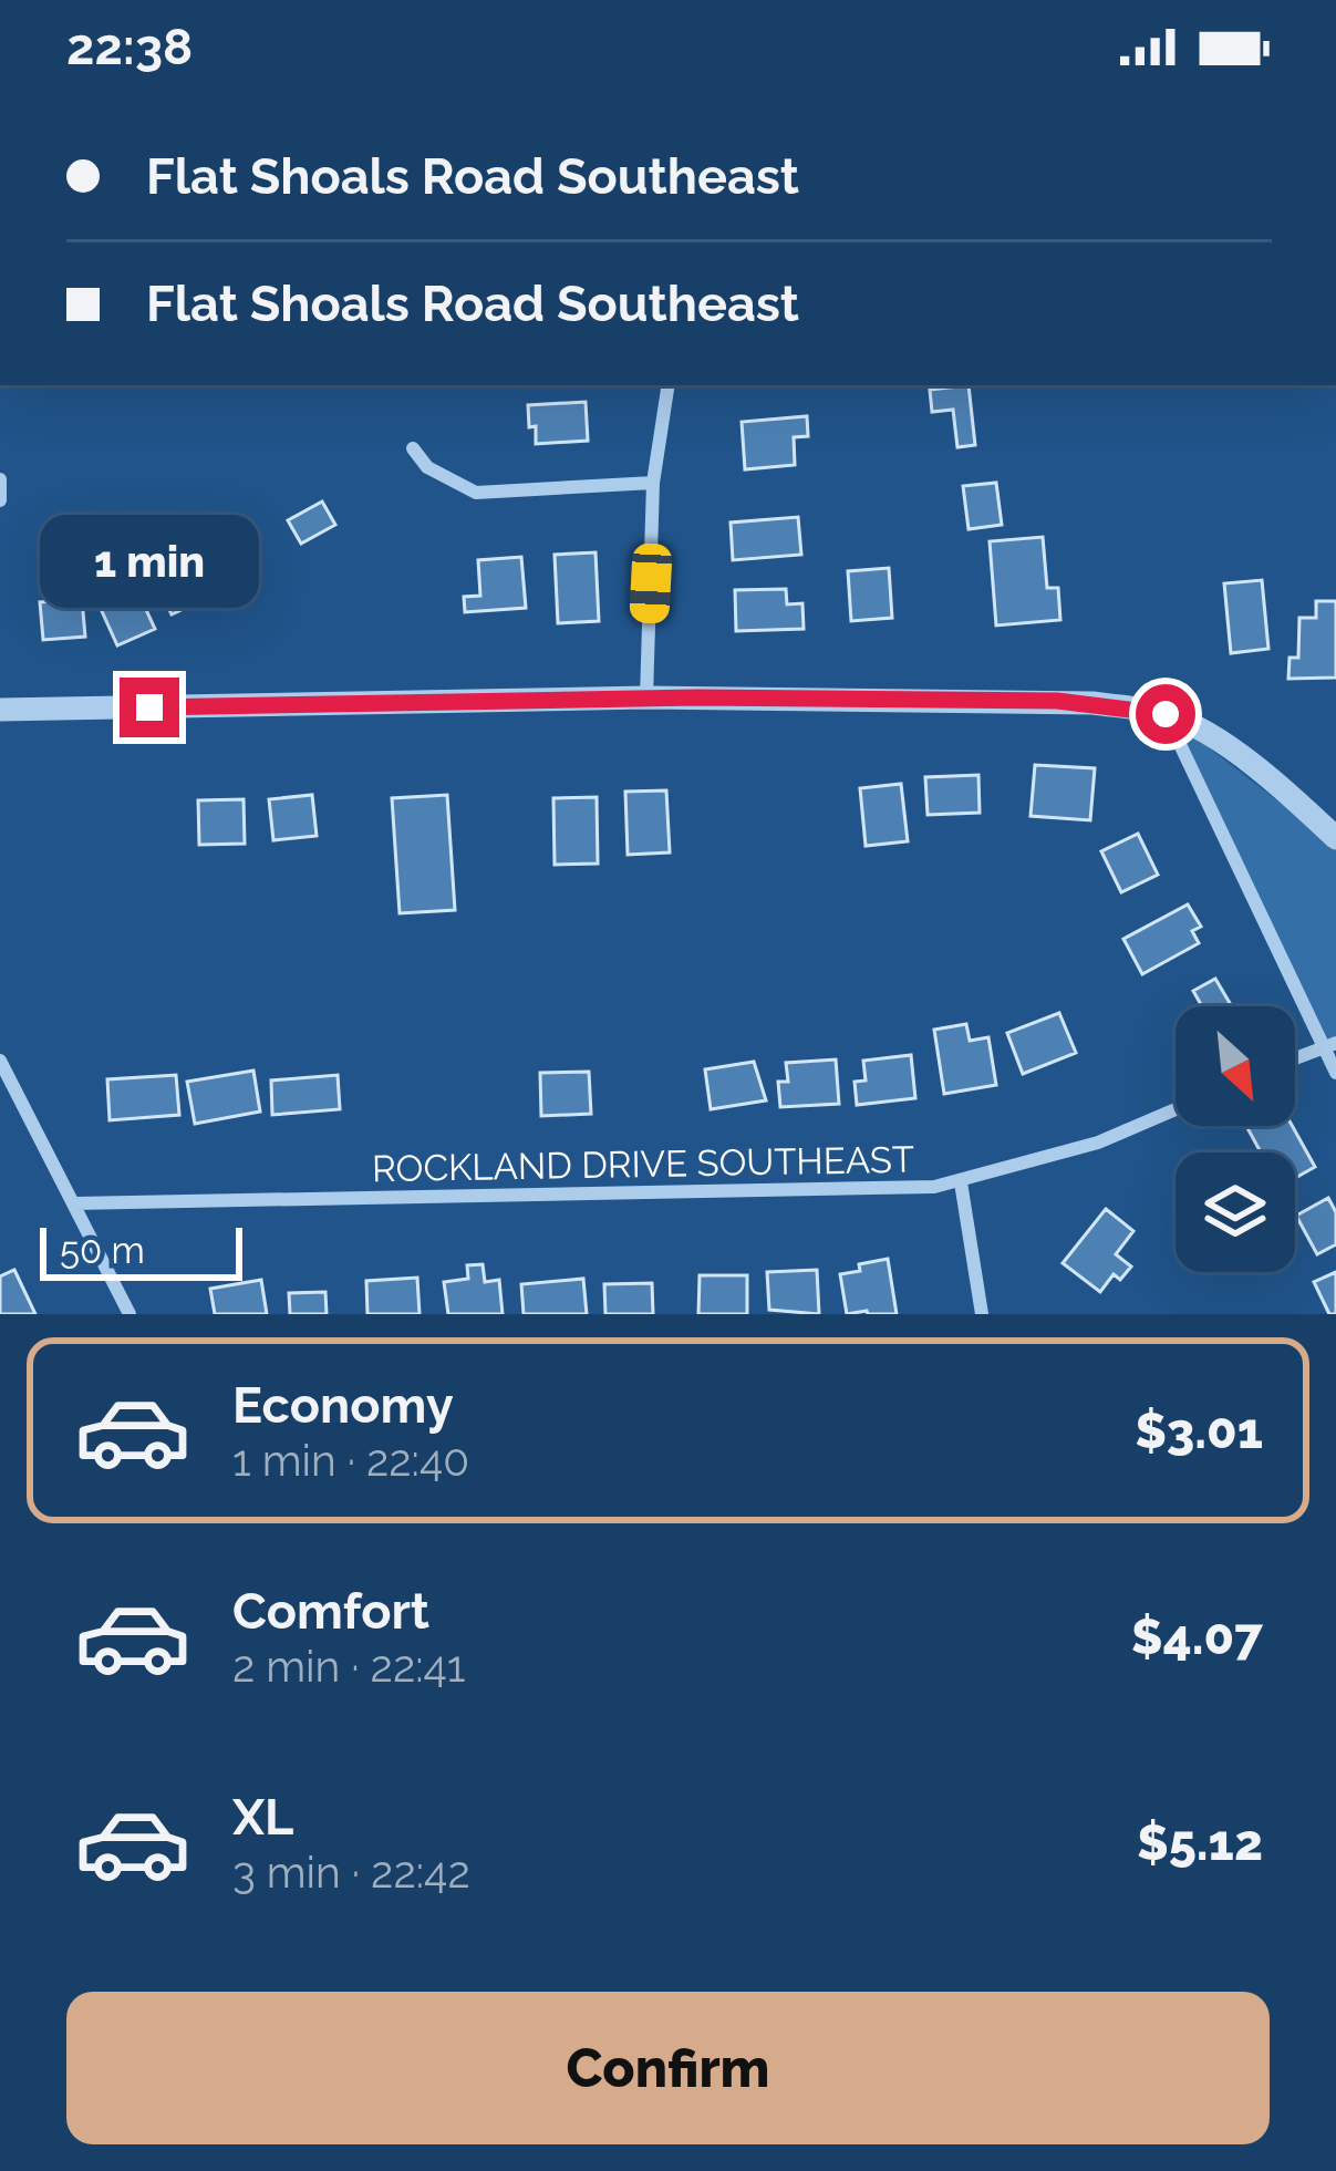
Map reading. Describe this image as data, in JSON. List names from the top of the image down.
{
  "streets": {
    "street": ["ROCKLAND DRIVE SOUTHEAST"]
  },
  "scale_bar": "50 m",
  "north": "bottom right",
  "page": {
    "status": "22:38",
    "banner": ["Flat Shoals Road Southeast", "Flat Shoals Road Southeast"],
    "bubble": "1 min",
    "scale": "50 m",
    "list": [
      {
        "name": "Economy",
        "note": "1 min · 22:40",
        "value": "$3.01"
      },
      {
        "name": "Comfort",
        "note": "2 min · 22:41",
        "value": "$4.07"
      },
      {
        "name": "XL",
        "note": "3 min · 22:42",
        "value": "$5.12"
      }
    ],
    "buttons": "Confirm"
  }
}
